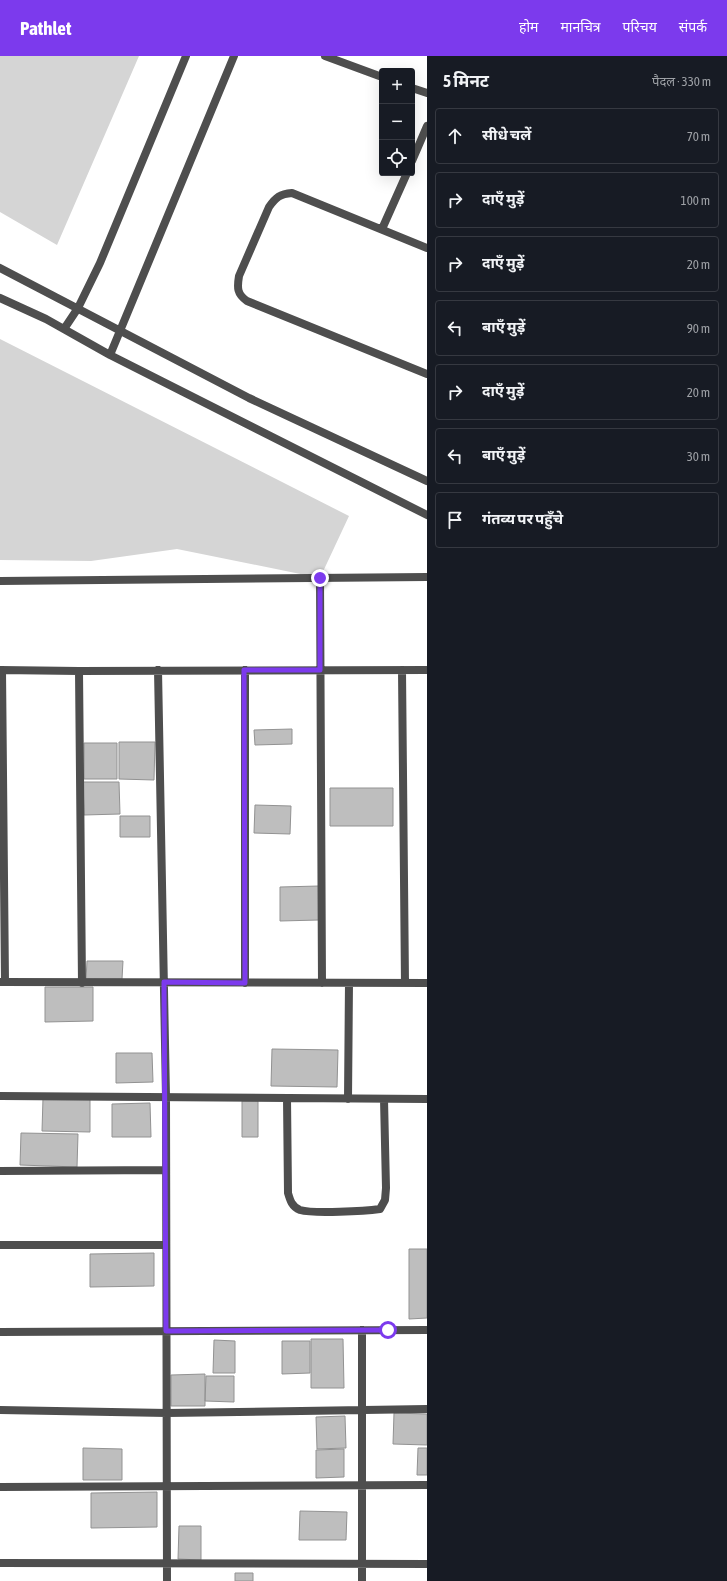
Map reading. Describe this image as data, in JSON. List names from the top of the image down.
{
  "page": {
    "header": "Pathlet",
    "nav": [
      "होम",
      "मानचित्र",
      "परिचय",
      "संपर्क"
    ],
    "heading": ["5 मिनट", "पैदल · 330 m"],
    "map_buttons": ["+", "−"],
    "list": [
      ["सीधे चलें", "70 m"],
      ["दाएँ मुड़ें", "100 m"],
      ["दाएँ मुड़ें", "20 m"],
      ["बाएँ मुड़ें", "90 m"],
      ["दाएँ मुड़ें", "20 m"],
      ["बाएँ मुड़ें", "30 m"],
      "गंतव्य पर पहुँचे"
    ]
  }
}
